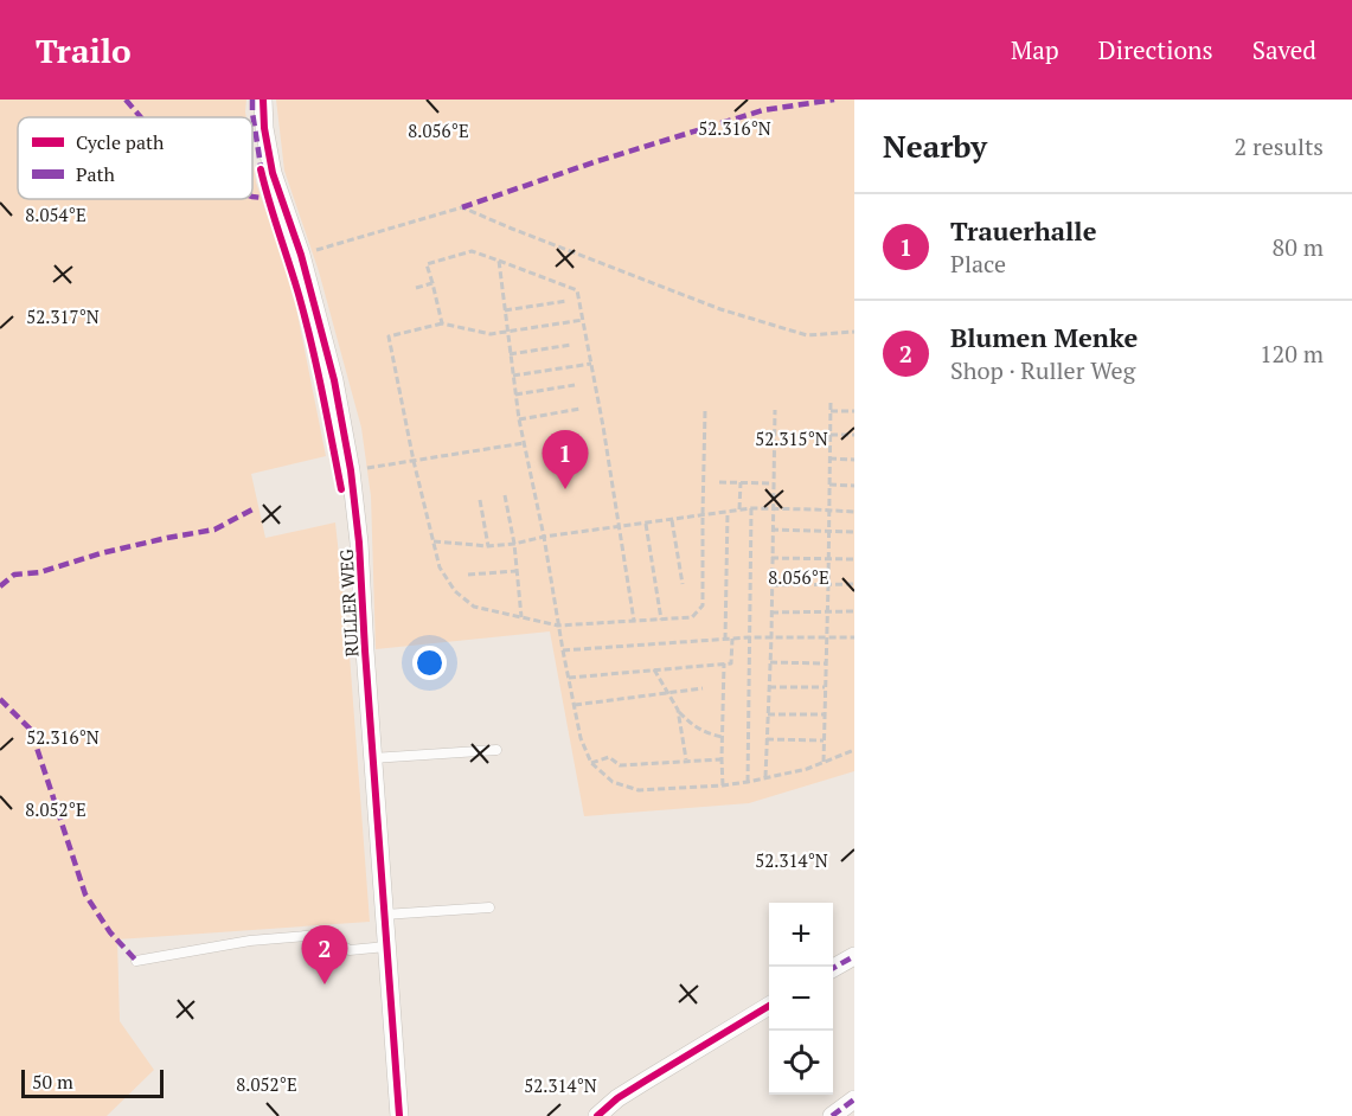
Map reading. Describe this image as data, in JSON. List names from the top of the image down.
{
  "streets": {
    "street": ["RULLER WEG"]
  },
  "legend": ["Cycle path", "Path"],
  "scale_bar": "50 m",
  "page": {
    "header": "Trailo",
    "nav": ["Map", "Directions", "Saved"],
    "heading": ["Nearby", "2 results"],
    "list": [
      {
        "mark": "1",
        "name": "Trauerhalle",
        "note": "Place",
        "value": "80 m"
      },
      {
        "mark": "2",
        "name": "Blumen Menke",
        "note": "Shop · Ruller Weg",
        "value": "120 m"
      }
    ],
    "pins": ["1", "2"],
    "map_buttons": ["+", "−"],
    "scale": "50 m"
  },
  "coordinates": [
    "52.316°N",
    "8.056°E",
    "8.054°E",
    "52.317°N",
    "52.315°N",
    "8.052°E",
    "52.314°N"
  ]
}
